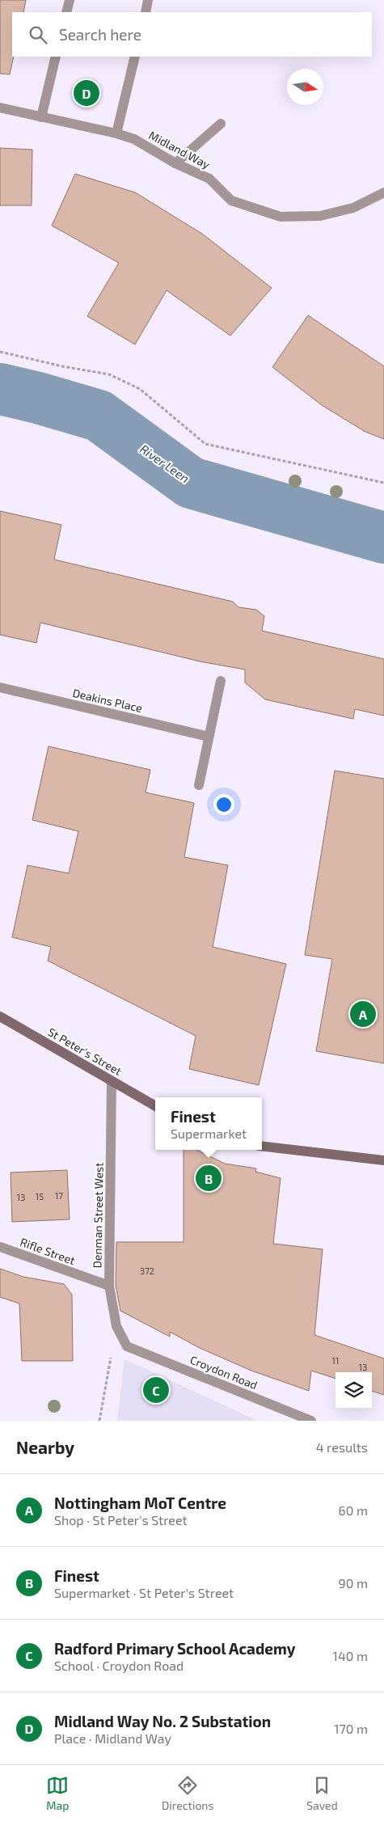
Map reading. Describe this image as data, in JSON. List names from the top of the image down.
{
  "streets": {
    "street": [
      "Midland Way",
      "Deakins Place",
      "St Peter's Street",
      "Denman Street West",
      "Rifle Street",
      "Croydon Road"
    ]
  },
  "crossings": [
    ["St Peter's Street", "Denman Street West"],
    ["Denman Street West", "Rifle Street"],
    ["Denman Street West", "Croydon Road"]
  ],
  "water": ["River Leen"],
  "house_numbers": [
    "17",
    "15",
    "13",
    "372",
    "11",
    "13"
  ],
  "north": "right",
  "page": {
    "search": "Search here",
    "pins": [
      "D",
      "A",
      "B",
      "C"
    ],
    "popup": ["Finest", "Supermarket"],
    "heading": ["Nearby", "4 results"],
    "list": [
      {
        "mark": "A",
        "name": "Nottingham MoT Centre",
        "note": "Shop · St Peter's Street",
        "value": "60 m"
      },
      {
        "mark": "B",
        "name": "Finest",
        "note": "Supermarket · St Peter's Street",
        "value": "90 m"
      },
      {
        "mark": "C",
        "name": "Radford Primary School Academy",
        "note": "School · Croydon Road",
        "value": "140 m"
      },
      {
        "mark": "D",
        "name": "Midland Way No. 2 Substation",
        "note": "Place · Midland Way",
        "value": "170 m"
      }
    ],
    "nav": ["Map", "Directions", "Saved"]
  }
}
